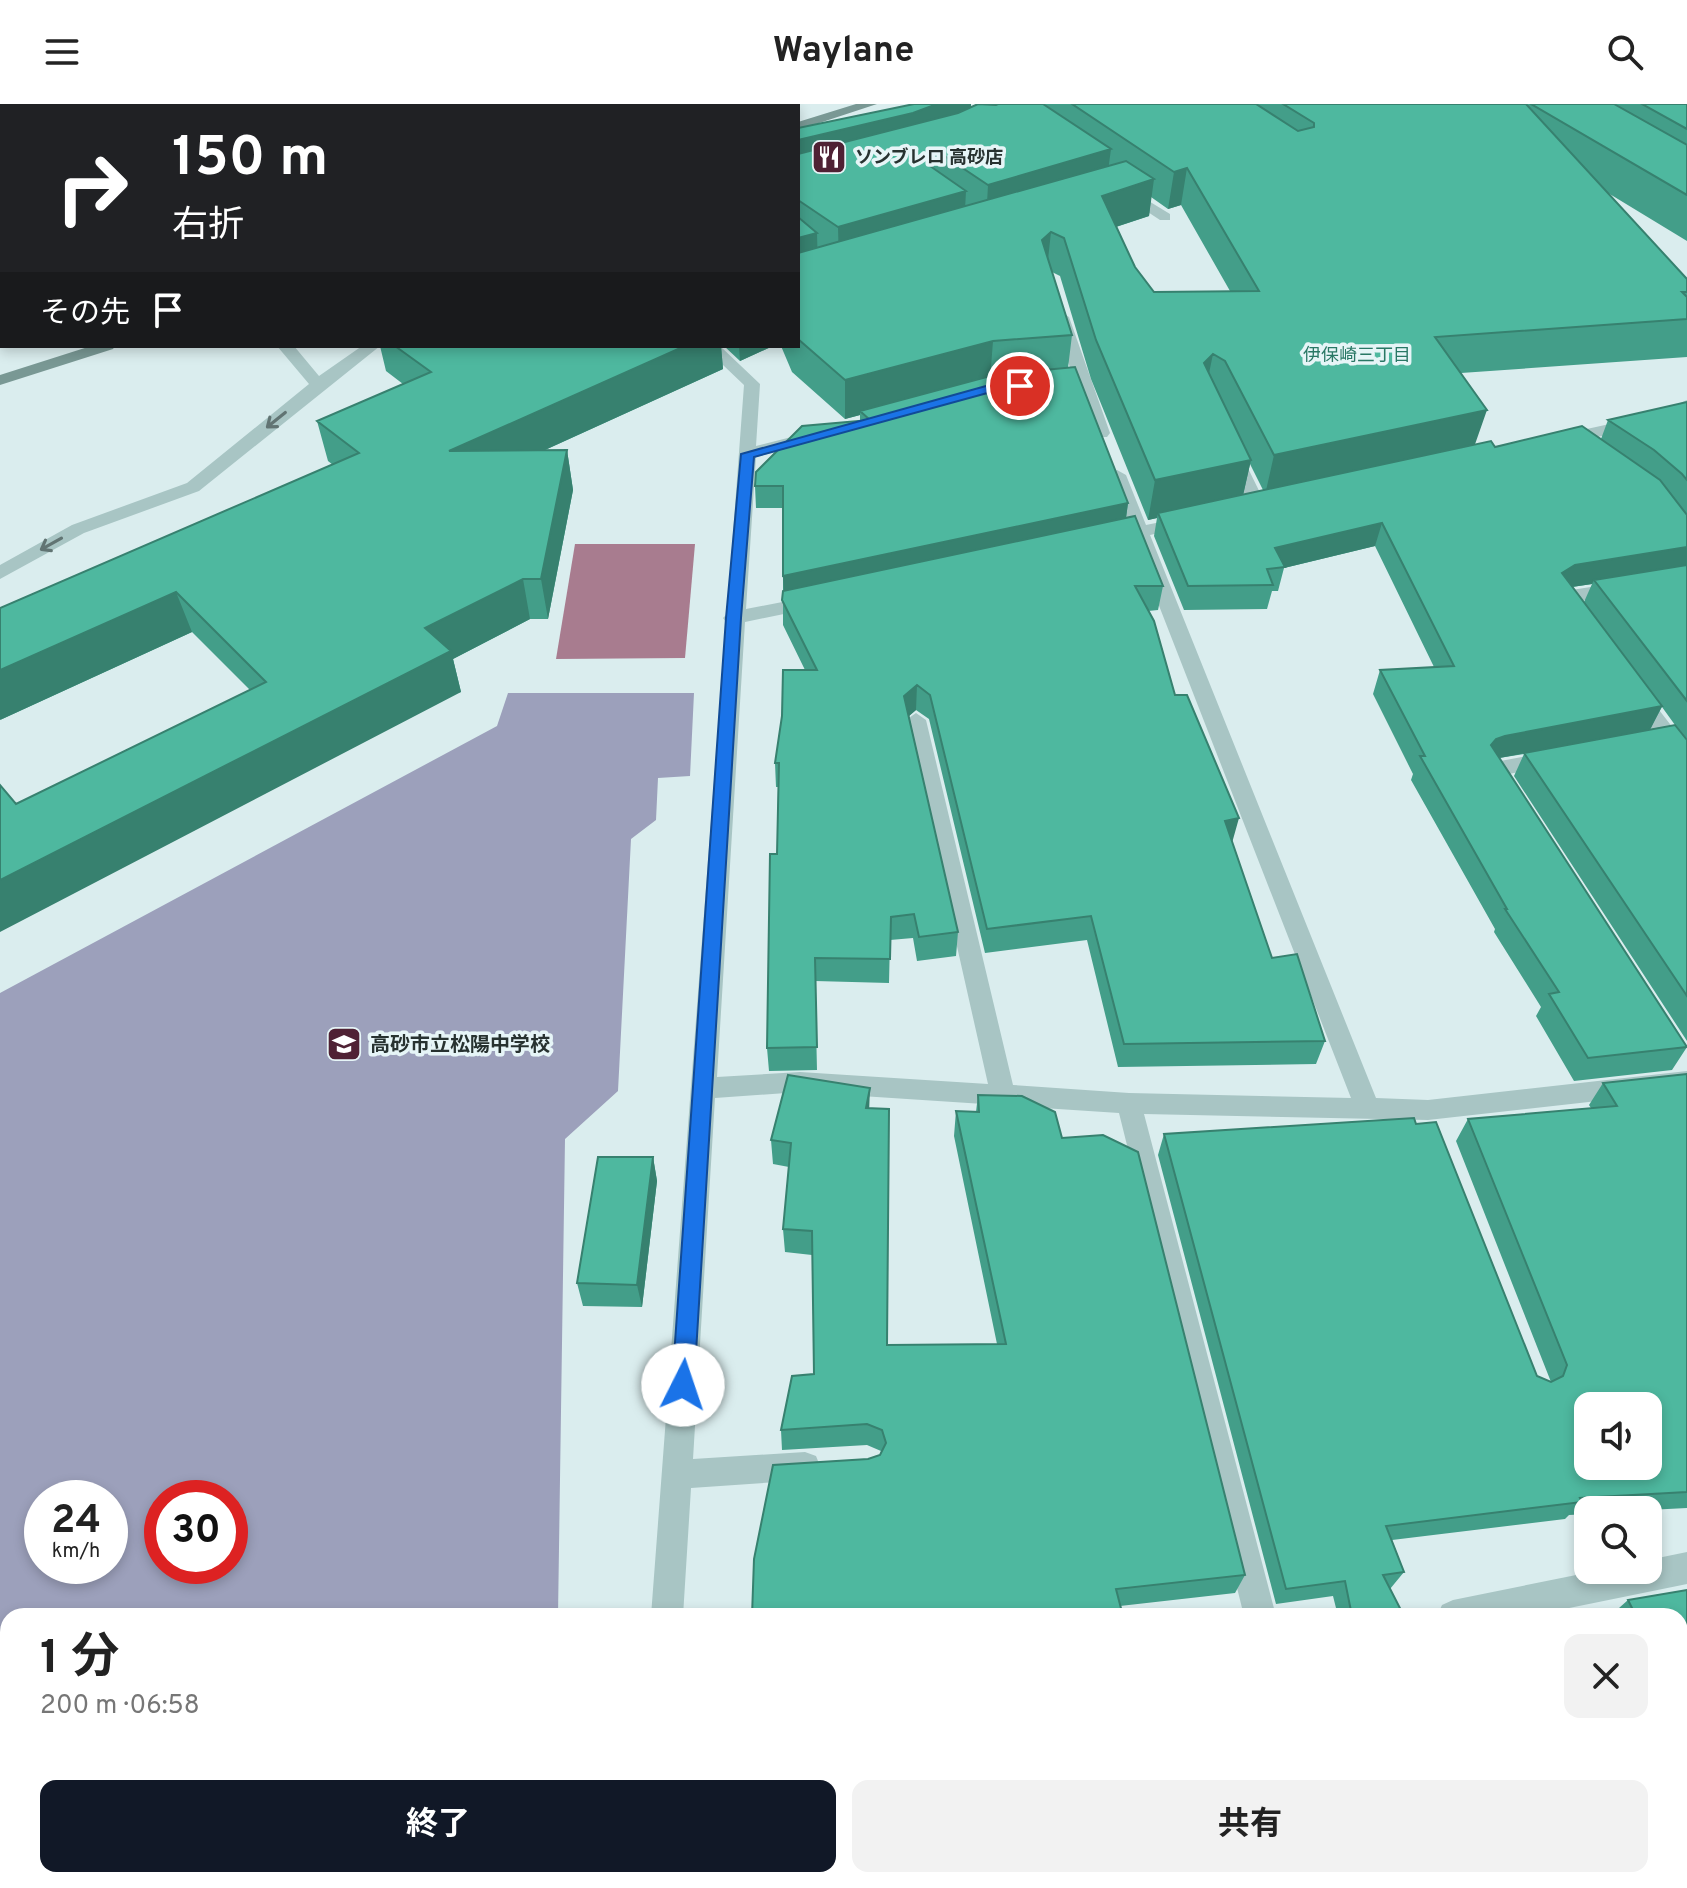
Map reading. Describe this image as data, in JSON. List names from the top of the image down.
{
  "districts": ["伊保崎三丁目"],
  "places": {
    "restaurant": ["ソンブレロ 高砂店"],
    "school or university": ["高砂市立松陽中学校"]
  },
  "page": {
    "header": "Waylane",
    "turn": ["150 m", "右折"],
    "then": "その先",
    "speed": "24 km/h",
    "limit": "30",
    "heading": ["1 分", "200 m · 06:58"],
    "buttons": ["終了", "共有"]
  }
}
